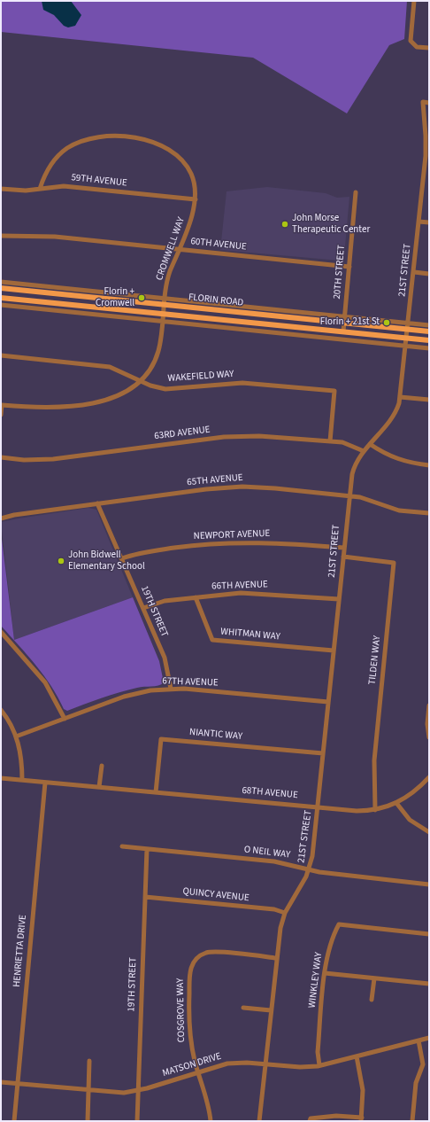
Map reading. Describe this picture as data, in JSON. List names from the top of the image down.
{
  "streets": {
    "main road": ["FLORIN ROAD"],
    "street": [
      "59TH AVENUE",
      "60TH AVENUE",
      "CROMWELL WAY",
      "21ST STREET",
      "20TH STREET",
      "WAKEFIELD WAY",
      "63RD AVENUE",
      "65TH AVENUE",
      "NEWPORT AVENUE",
      "66TH AVENUE",
      "19TH STREET",
      "WHITMAN WAY",
      "TILDEN WAY",
      "67TH AVENUE",
      "NIANTIC WAY",
      "68TH AVENUE",
      "O NEIL WAY",
      "QUINCY AVENUE",
      "HENRIETTA DRIVE",
      "WINKLEY WAY",
      "COSGROVE WAY",
      "MATSON DRIVE"
    ]
  },
  "crossings": [
    ["59TH AVENUE", "CROMWELL WAY"],
    ["60TH AVENUE", "CROMWELL WAY"],
    ["60TH AVENUE", "20TH STREET"],
    ["CROMWELL WAY", "FLORIN ROAD"],
    ["CROMWELL WAY", "WAKEFIELD WAY"],
    ["21ST STREET", "FLORIN ROAD"],
    ["21ST STREET", "63RD AVENUE"],
    ["21ST STREET", "65TH AVENUE"],
    ["21ST STREET", "NEWPORT AVENUE"],
    ["21ST STREET", "66TH AVENUE"],
    ["21ST STREET", "WHITMAN WAY"],
    ["21ST STREET", "TILDEN WAY"],
    ["21ST STREET", "67TH AVENUE"],
    ["21ST STREET", "NIANTIC WAY"],
    ["21ST STREET", "68TH AVENUE"],
    ["21ST STREET", "O NEIL WAY"],
    ["21ST STREET", "QUINCY AVENUE"],
    ["21ST STREET", "COSGROVE WAY"],
    ["21ST STREET", "MATSON DRIVE"],
    ["20TH STREET", "FLORIN ROAD"],
    ["WAKEFIELD WAY", "63RD AVENUE"],
    ["65TH AVENUE", "19TH STREET"],
    ["NEWPORT AVENUE", "19TH STREET"],
    ["66TH AVENUE", "19TH STREET"],
    ["66TH AVENUE", "WHITMAN WAY"],
    ["19TH STREET", "67TH AVENUE"],
    ["19TH STREET", "O NEIL WAY"],
    ["19TH STREET", "QUINCY AVENUE"],
    ["19TH STREET", "MATSON DRIVE"],
    ["TILDEN WAY", "68TH AVENUE"],
    ["NIANTIC WAY", "68TH AVENUE"],
    ["68TH AVENUE", "HENRIETTA DRIVE"],
    ["HENRIETTA DRIVE", "MATSON DRIVE"],
    ["WINKLEY WAY", "MATSON DRIVE"],
    ["COSGROVE WAY", "MATSON DRIVE"]
  ],
  "places": [
    "John Morse Therapeutic Center",
    "Florin + Cromwell",
    "Florin + 21st St",
    "John Bidwell Elementary School"
  ]
}
